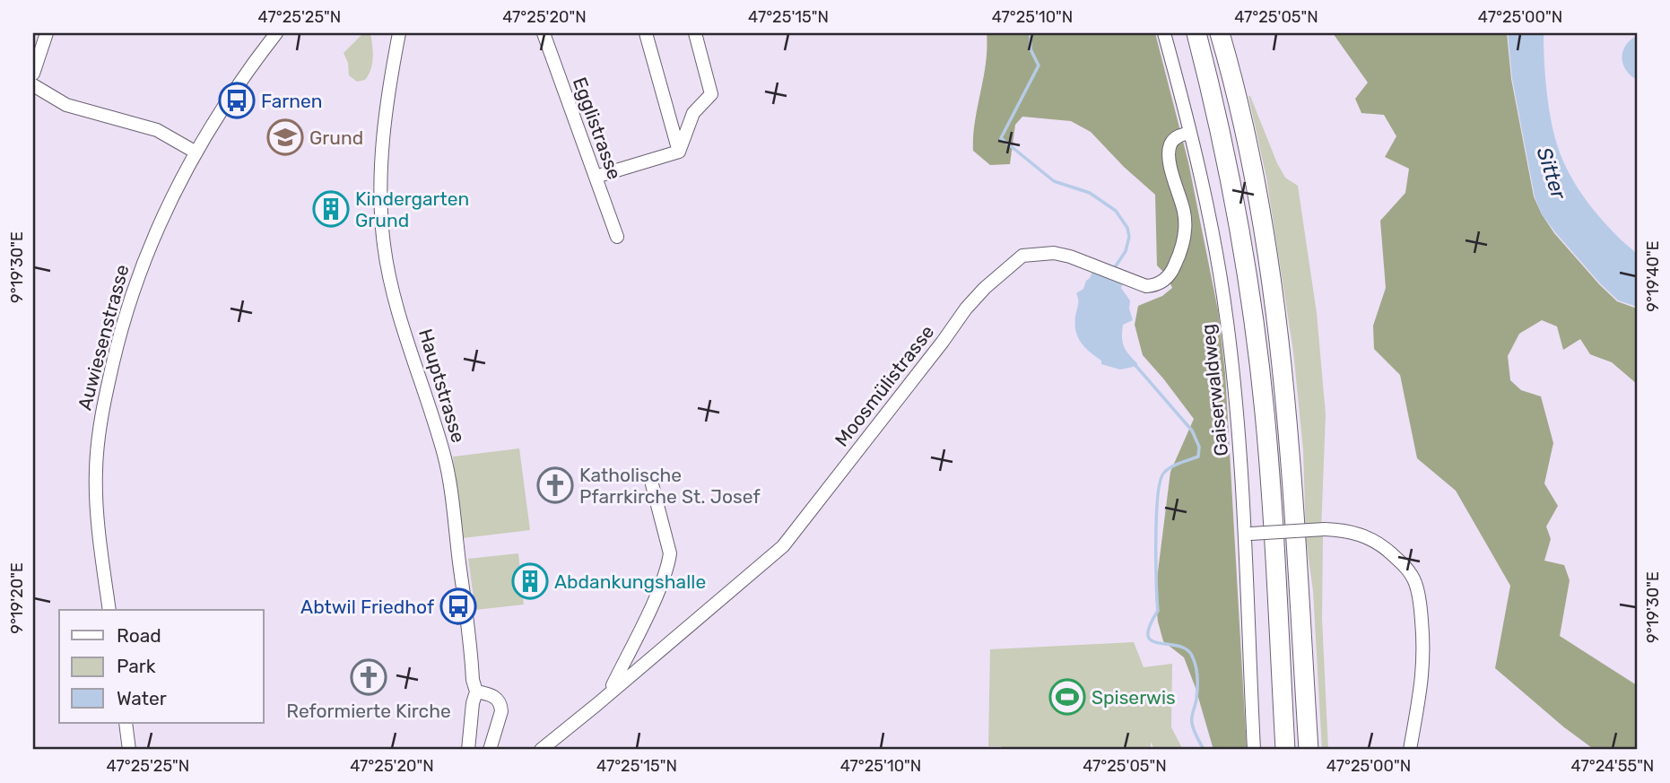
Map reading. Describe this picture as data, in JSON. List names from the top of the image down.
{
  "streets": {
    "street": [
      "Egglistrasse",
      "Auwiesenstrasse",
      "Hauptstrasse",
      "Moosmülistrasse",
      "Gaiserwaldweg"
    ]
  },
  "crossings": [
    ["Moosmülistrasse", "Gaiserwaldweg"]
  ],
  "water": ["Sitter"],
  "places": {
    "bus stop": ["Farnen", "Abtwil Friedhof"],
    "school or university": ["Grund"],
    "building": ["Kindergarten Grund", "Abdankungshalle"],
    "church": ["Katholische Pfarrkirche St. Josef", "Reformierte Kirche"],
    "sports": ["Spiserwis"]
  },
  "legend": ["Road", "Park", "Water"],
  "coordinates": [
    "47°25'25\"N",
    "47°25'20\"N",
    "47°25'15\"N",
    "47°25'10\"N",
    "47°25'05\"N",
    "47°25'00\"N",
    "9°19'30\"E",
    "9°19'40\"E",
    "9°19'20\"E",
    "47°24'55\"N"
  ]
}
